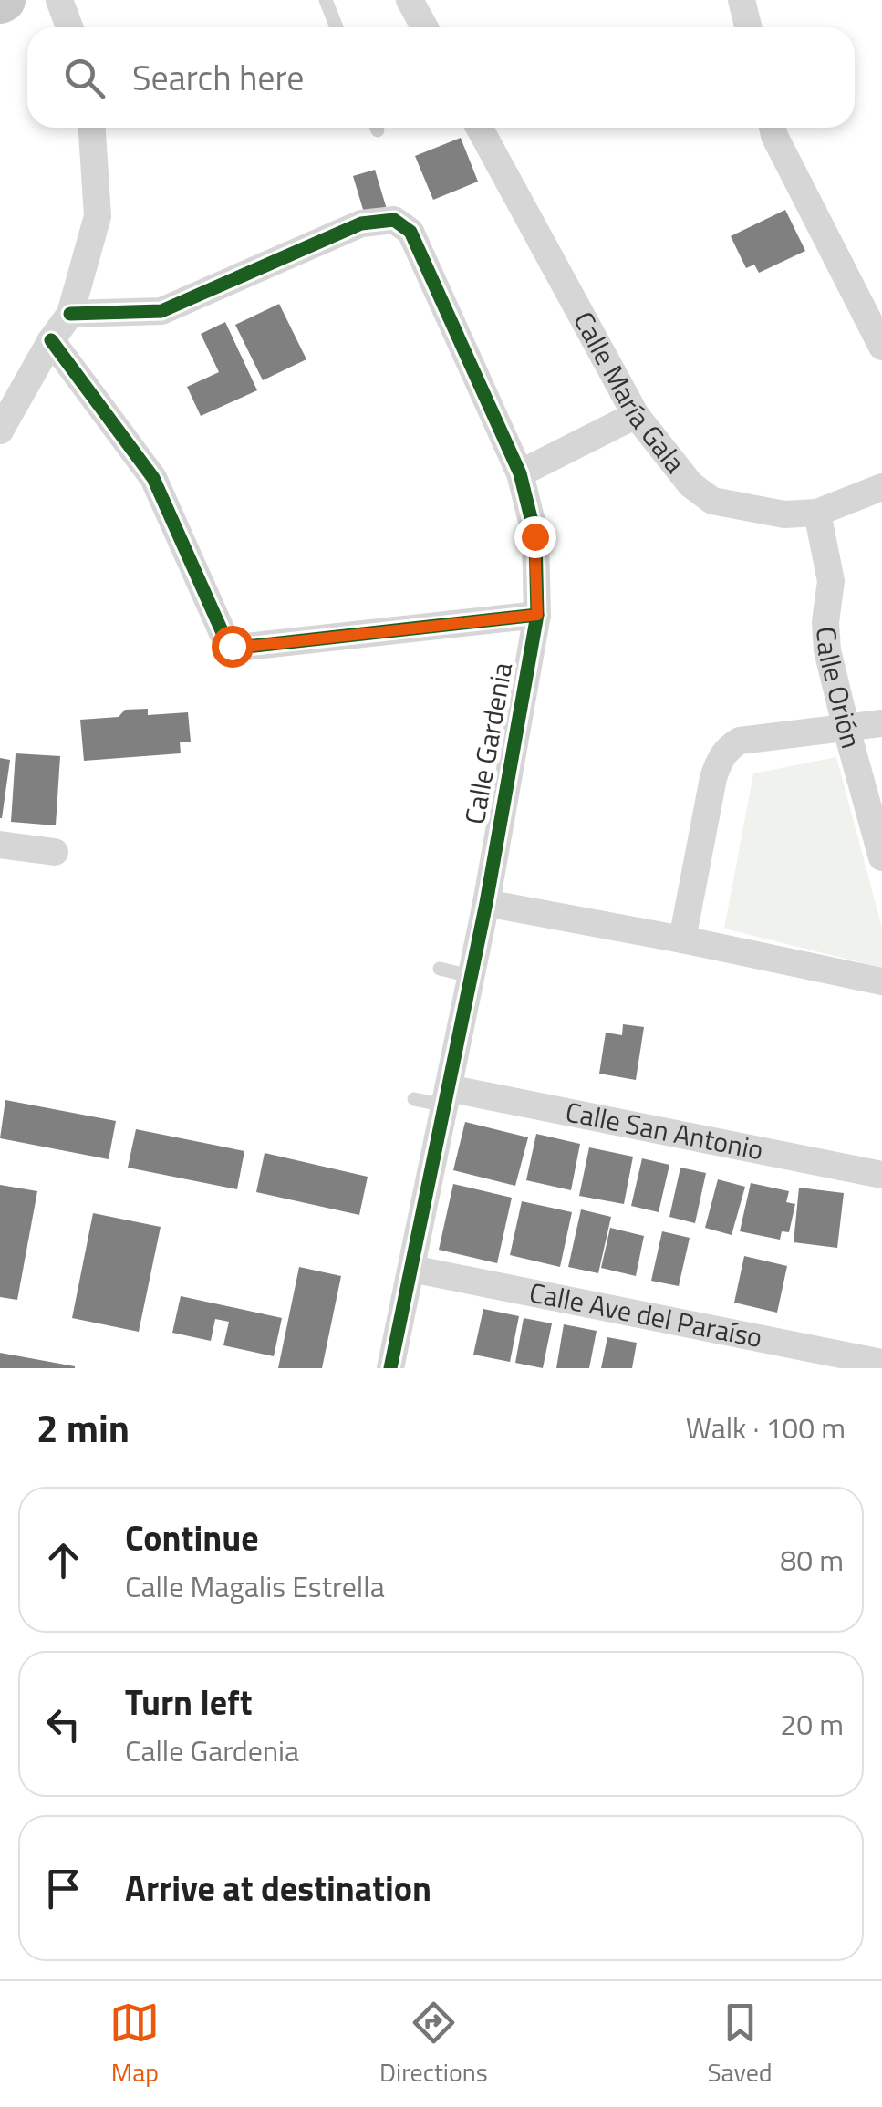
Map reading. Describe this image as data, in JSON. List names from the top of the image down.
{
  "streets": {
    "street": [
      "Calle María Gala",
      "Calle Orión",
      "Calle Gardenia",
      "Calle San Antonio",
      "Calle Ave del Paraíso"
    ]
  },
  "crossings": [
    ["Calle María Gala", "Calle Orión"],
    ["Calle Gardenia", "Calle San Antonio"],
    ["Calle Gardenia", "Calle Ave del Paraíso"]
  ],
  "page": {
    "search": "Search here",
    "heading": ["2 min", "Walk · 100 m"],
    "list": [
      ["Continue", "Calle Magalis Estrella", "80 m"],
      ["Turn left", "Calle Gardenia", "20 m"],
      "Arrive at destination"
    ],
    "nav": ["Map", "Directions", "Saved"]
  }
}
